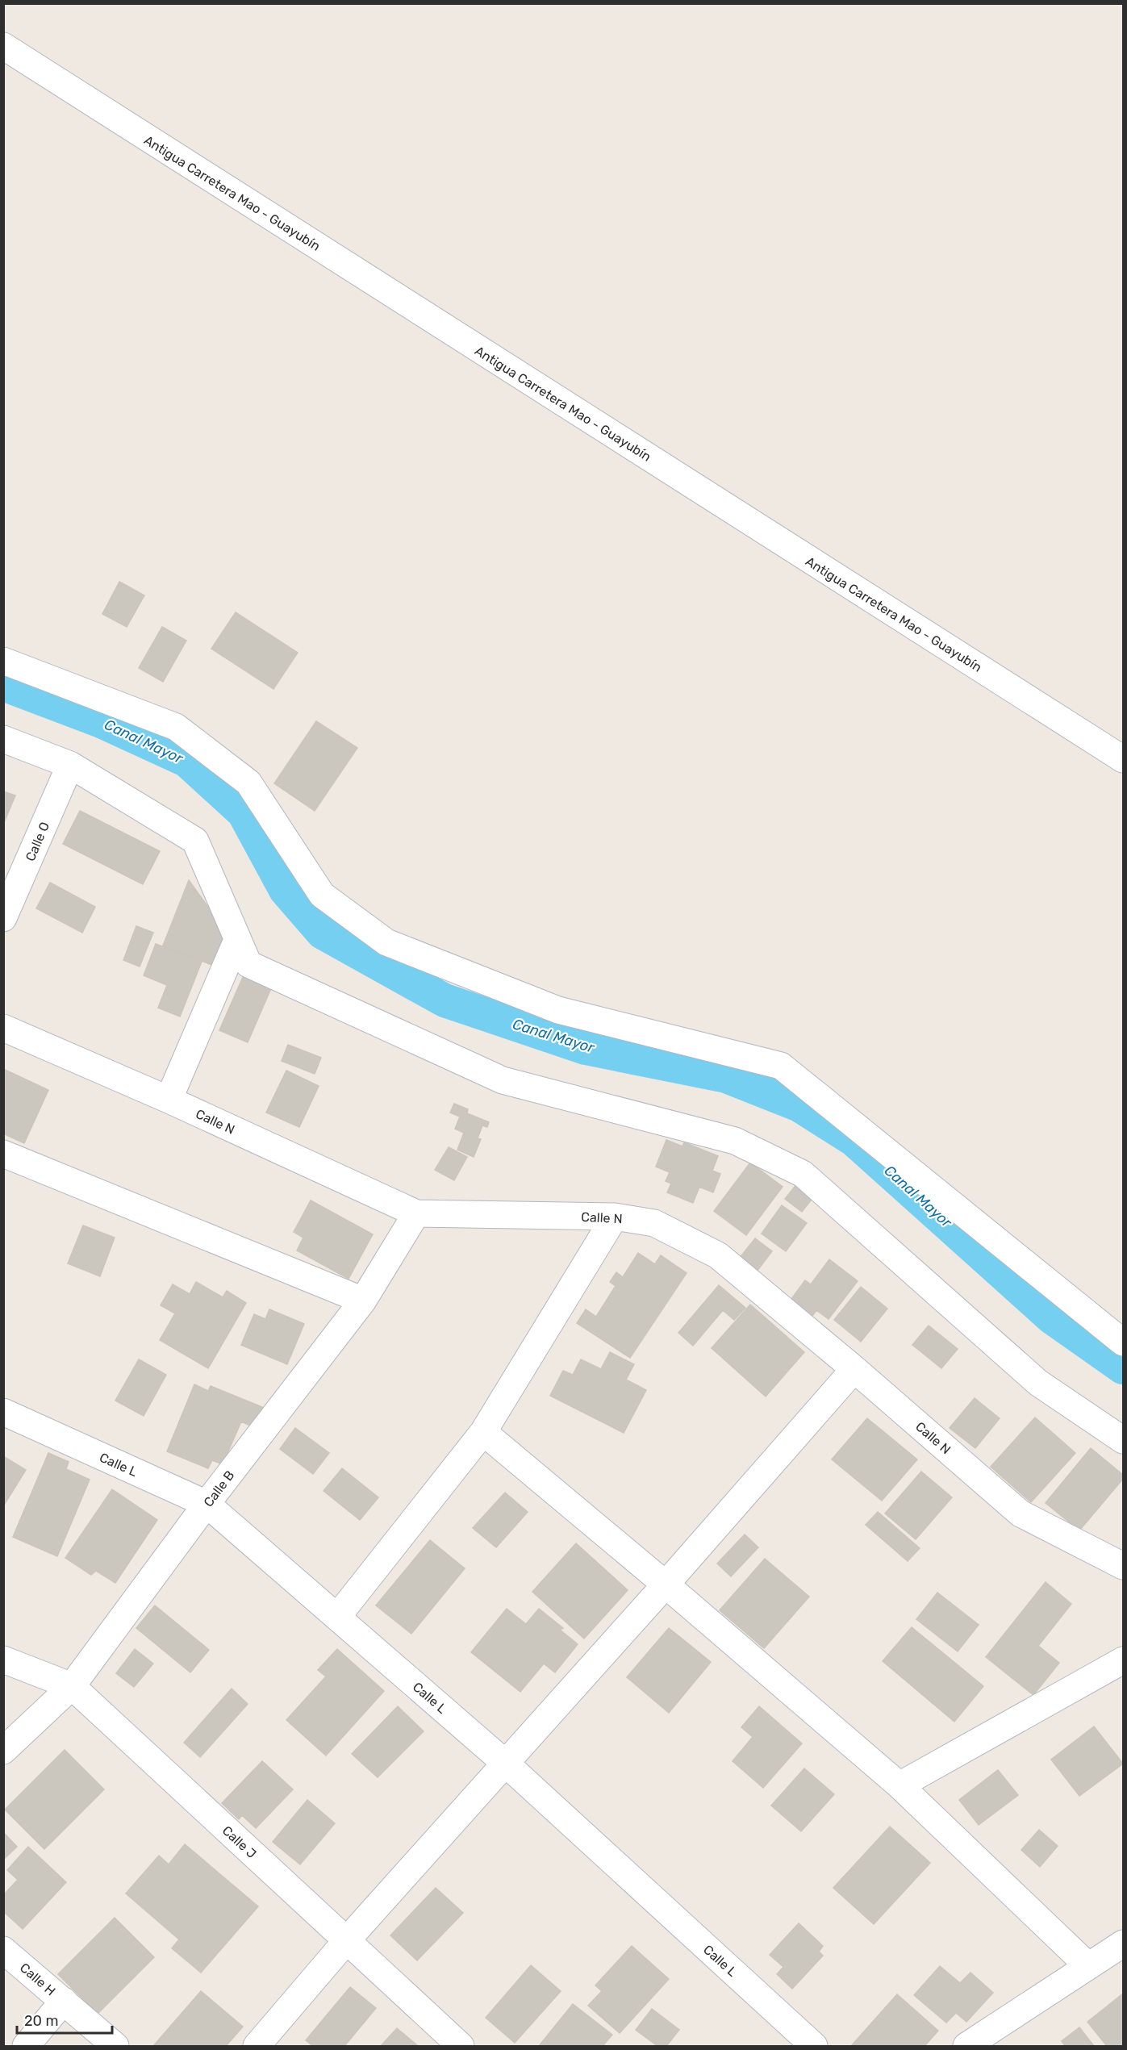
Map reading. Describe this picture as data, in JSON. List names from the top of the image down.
{
  "streets": {
    "street": [
      "Antigua Carretera Mao - Guayubín",
      "Calle O",
      "Calle N",
      "Calle L",
      "Calle B",
      "Calle J",
      "Calle H"
    ]
  },
  "crossings": [
    ["Calle N", "Calle B"],
    ["Calle L", "Calle B"],
    ["Calle B", "Calle J"]
  ],
  "water": ["Canal Mayor"],
  "scale_bar": "20 m"
}
